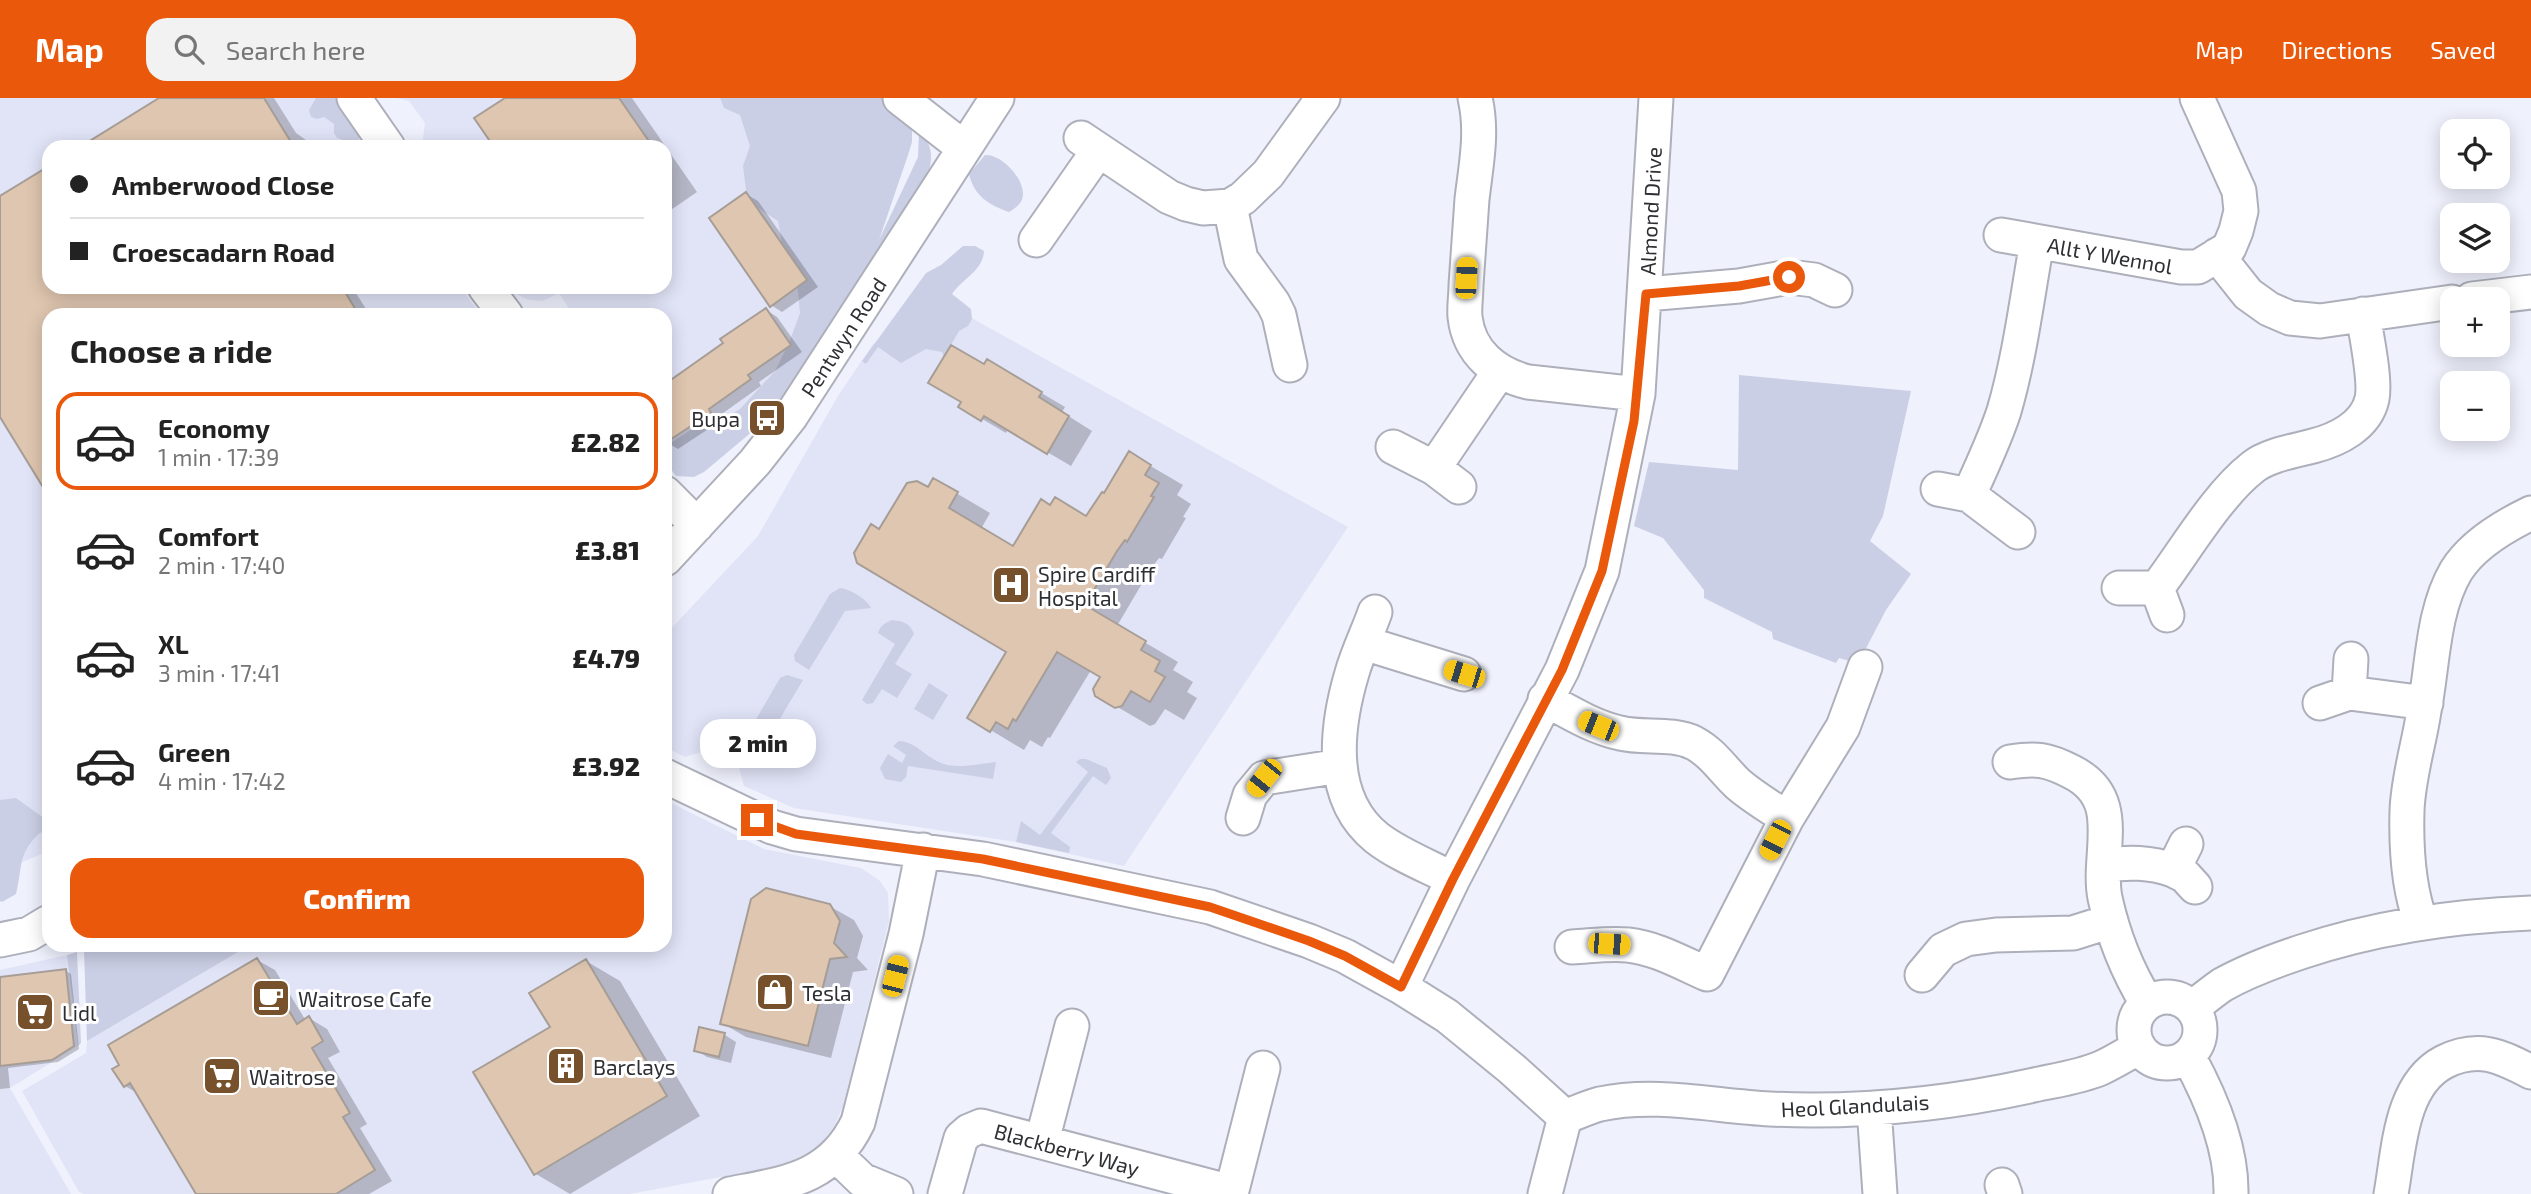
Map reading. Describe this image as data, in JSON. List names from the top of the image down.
{
  "streets": {
    "street": [
      "Almond Drive",
      "Allt Y Wennol",
      "Pentwyn Road",
      "Heol Glandulais",
      "Blackberry Way"
    ]
  },
  "places": {
    "bus stop": ["Bupa"],
    "hospital": ["Spire Cardiff Hospital"],
    "shop": ["Tesla"],
    "cafe": ["Waitrose Cafe"],
    "supermarket": ["Lidl", "Waitrose"],
    "building": ["Barclays"]
  },
  "page": {
    "header": "Map",
    "search": "Search here",
    "nav": ["Map", "Directions", "Saved"],
    "map_buttons": ["+", "−"],
    "banner": ["Amberwood Close", "Croescadarn Road"],
    "heading": "Choose a ride",
    "list": [
      {
        "name": "Economy",
        "note": "1 min · 17:39",
        "value": "£2.82"
      },
      {
        "name": "Comfort",
        "note": "2 min · 17:40",
        "value": "£3.81"
      },
      {
        "name": "XL",
        "note": "3 min · 17:41",
        "value": "£4.79"
      },
      {
        "name": "Green",
        "note": "4 min · 17:42",
        "value": "£3.92"
      }
    ],
    "bubble": "2 min",
    "buttons": "Confirm"
  }
}
